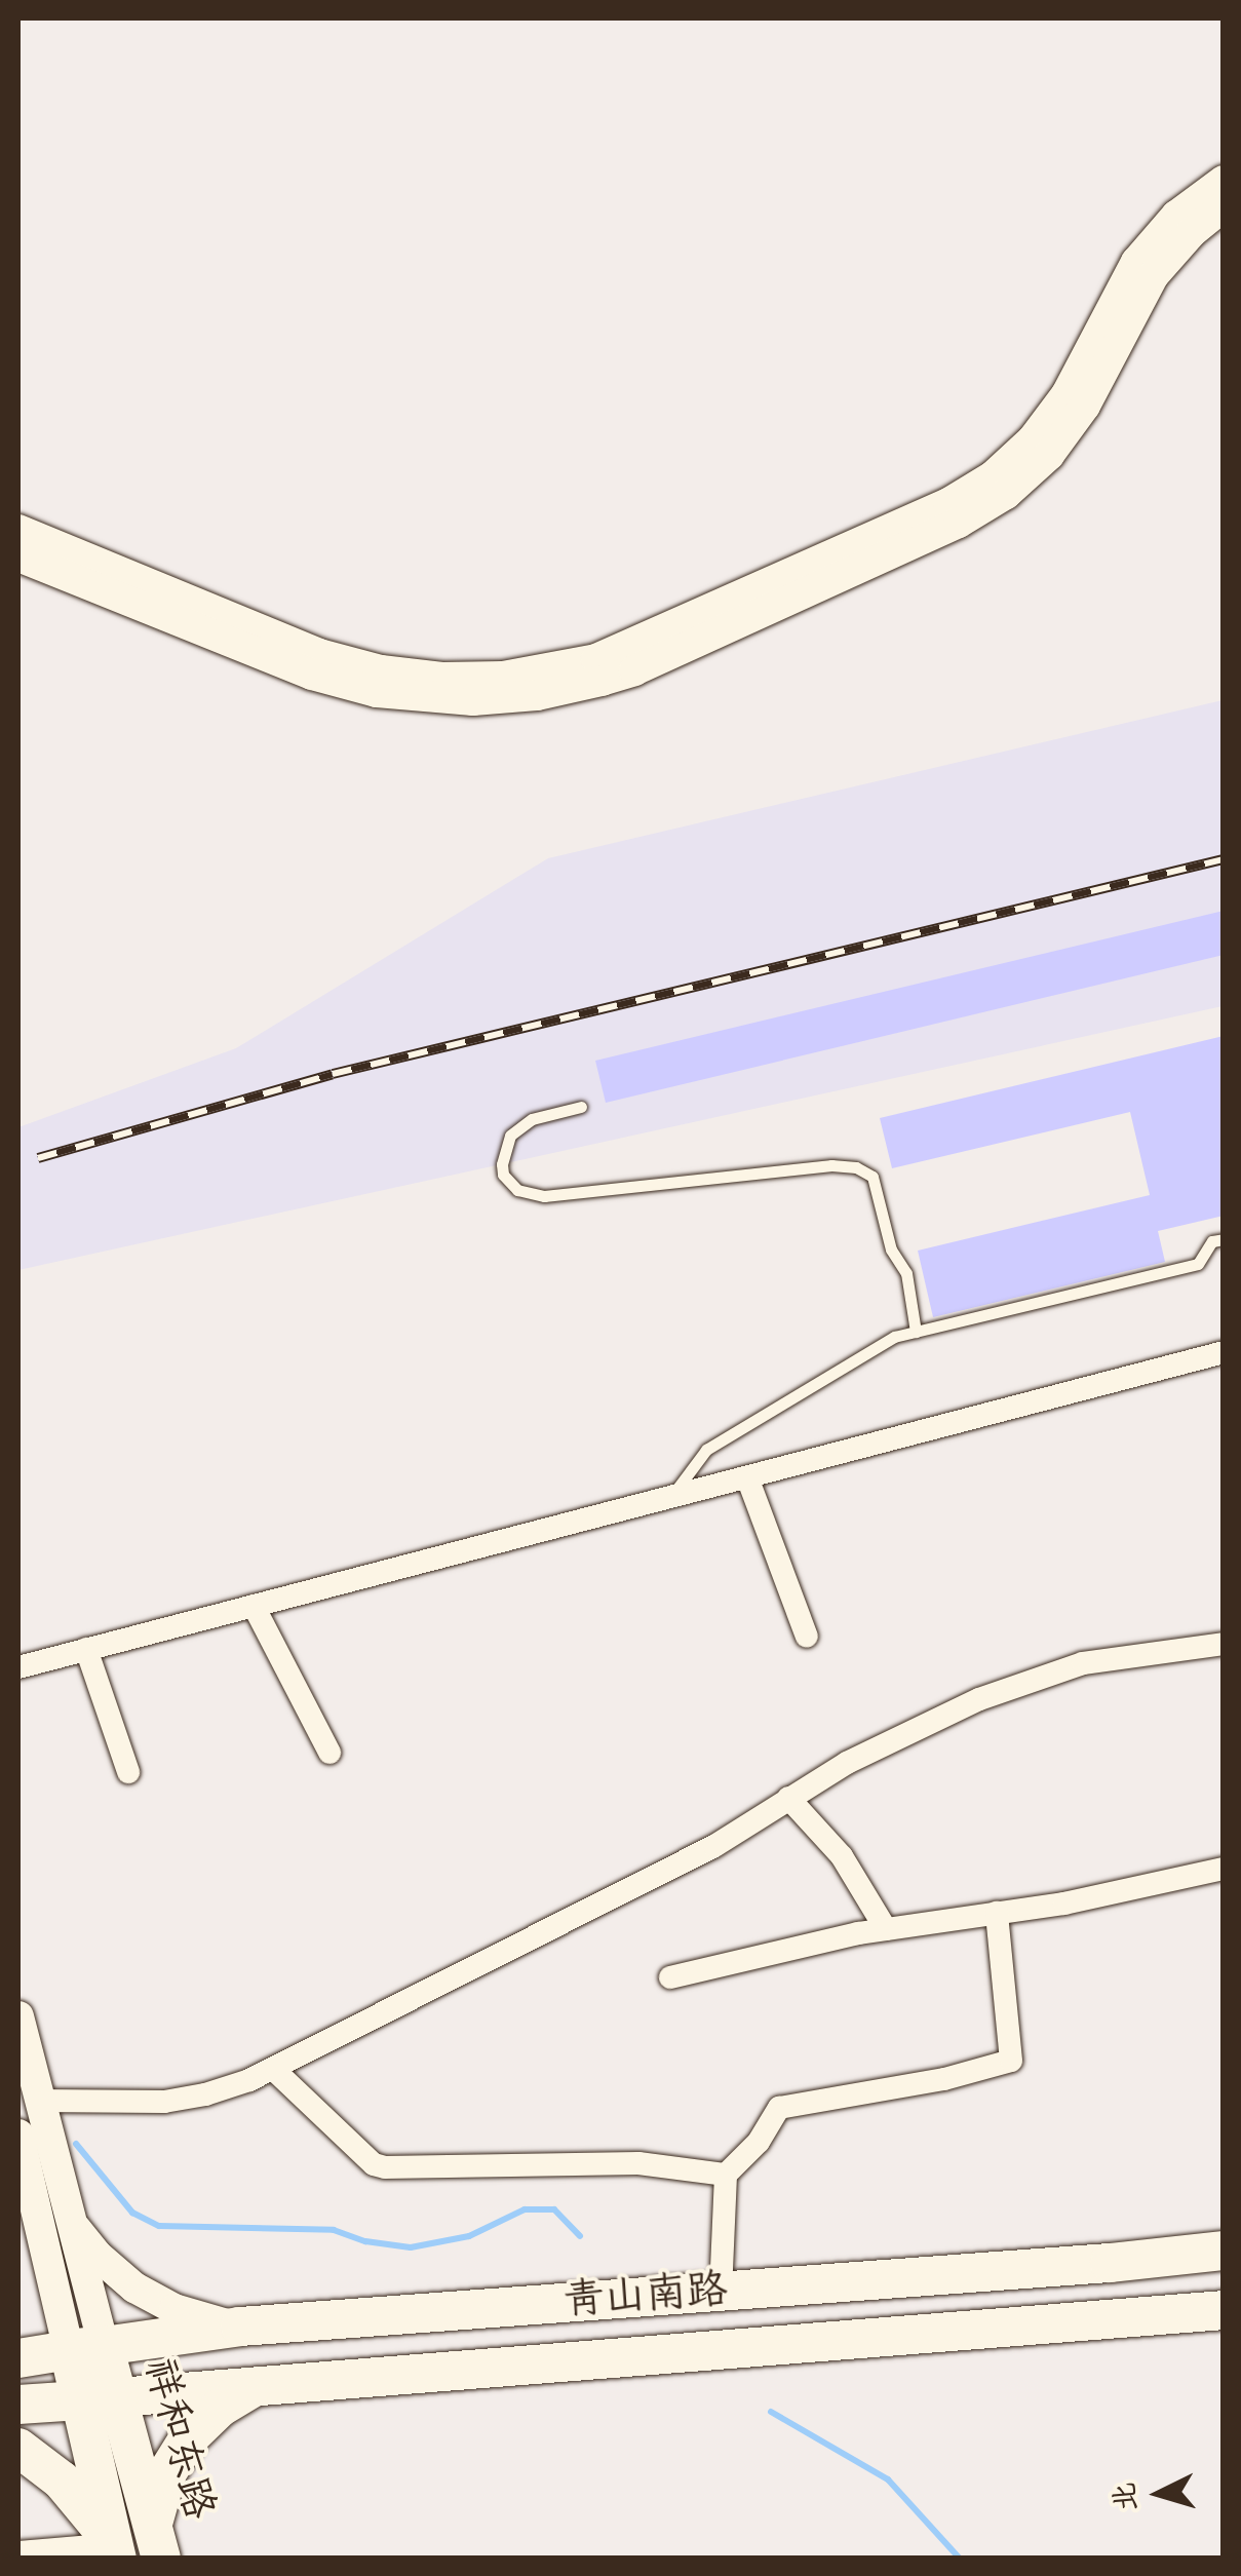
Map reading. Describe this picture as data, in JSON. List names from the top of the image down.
{
  "streets": {
    "main road": ["青山南路", "祥和东路"]
  },
  "crossings": [
    ["青山南路", "祥和东路"]
  ],
  "north": "left"
}
